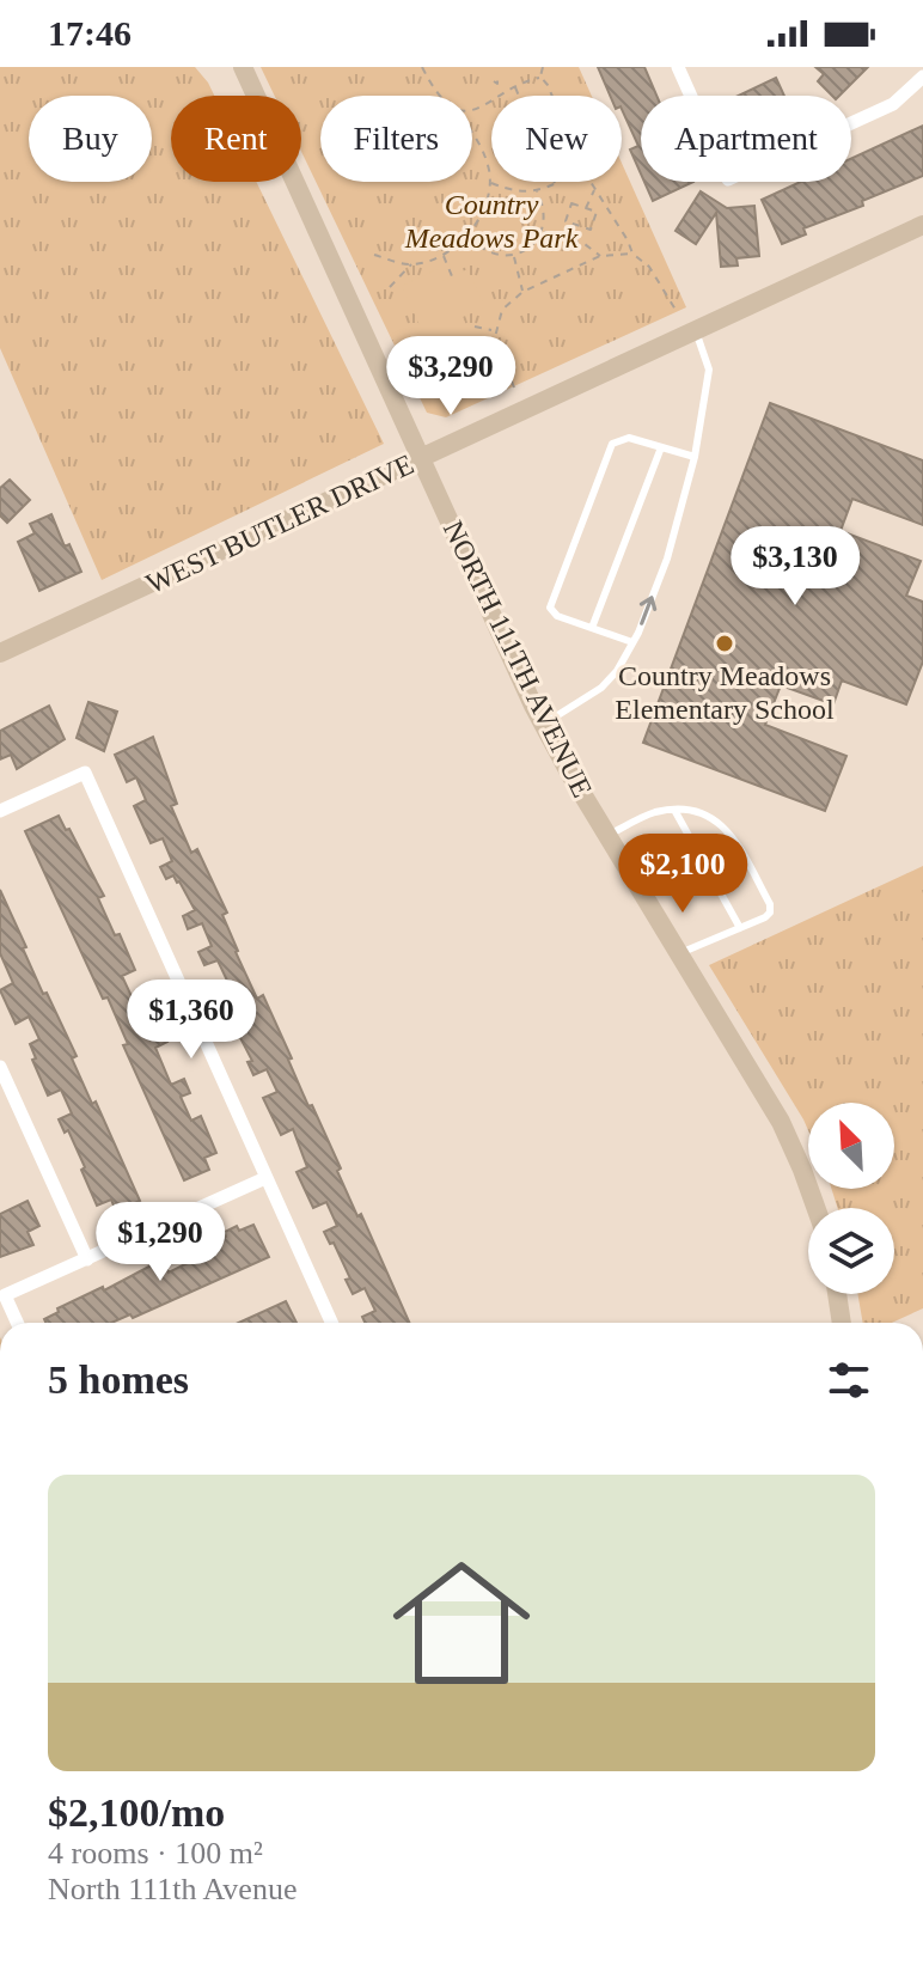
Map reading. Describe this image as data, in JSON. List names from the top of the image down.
{
  "streets": {
    "street": ["WEST BUTLER DRIVE", "NORTH 111TH AVENUE"]
  },
  "crossings": [
    ["WEST BUTLER DRIVE", "NORTH 111TH AVENUE"]
  ],
  "parks": ["Country Meadows Park"],
  "places": ["Country Meadows Elementary School"],
  "north": "top left",
  "page": {
    "status": "17:46",
    "chip": [
      "Buy",
      "Rent",
      "Filters",
      "New",
      "Apartment"
    ],
    "price": [
      "$3,290",
      "$3,130",
      "$2,100",
      "$1,360",
      "$1,290"
    ],
    "heading": "5 homes",
    "list": [
      {
        "name": "$2,100/mo",
        "note": "4 rooms · 100 m² · North 111th Avenue"
      }
    ]
  }
}
